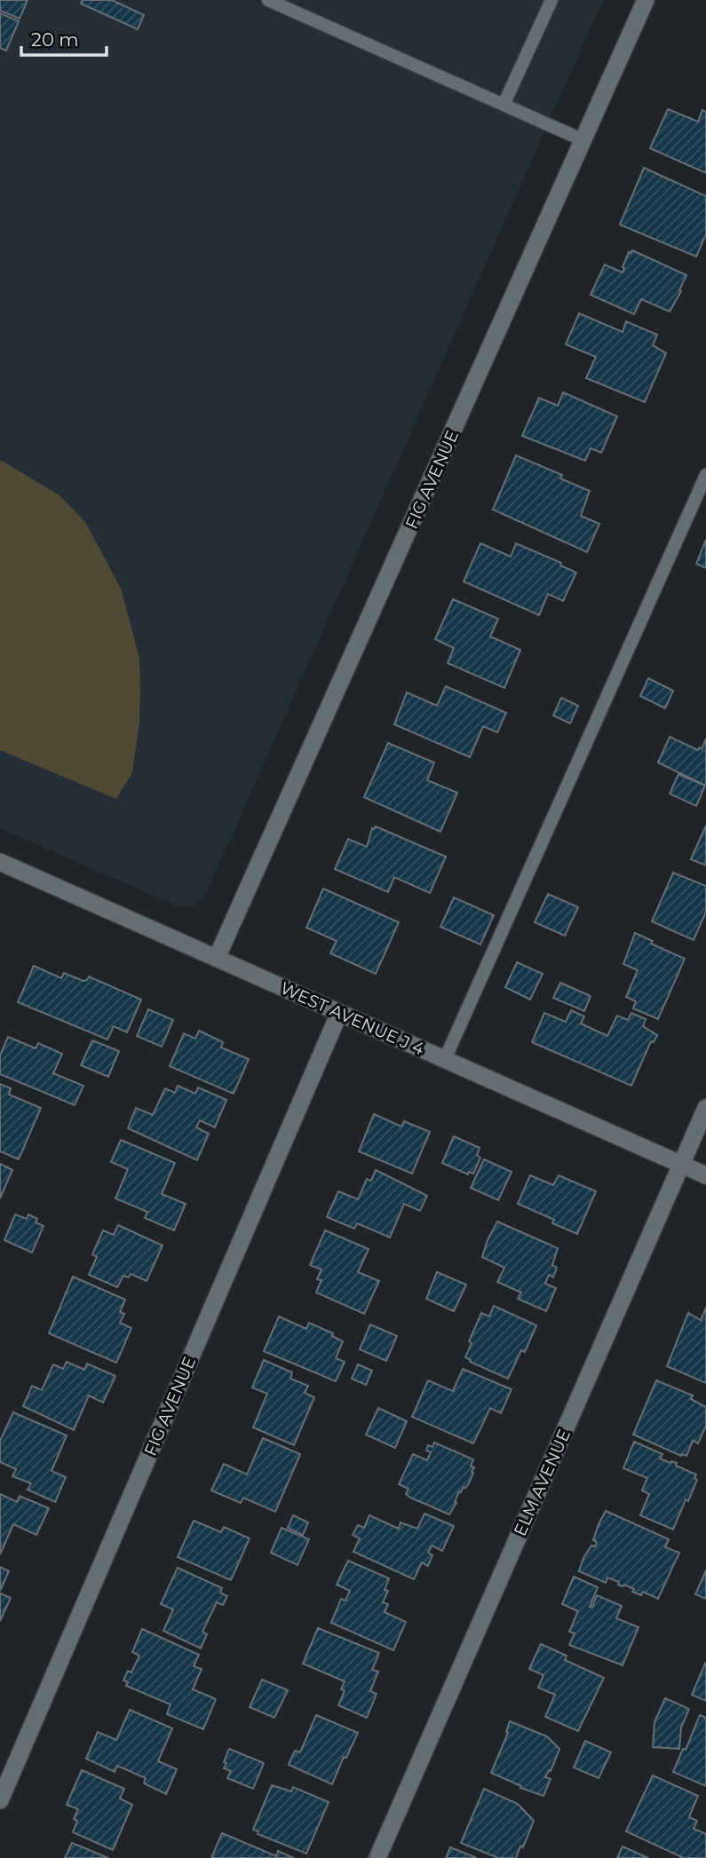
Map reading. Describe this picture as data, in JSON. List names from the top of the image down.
{
  "streets": {
    "street": ["FIG AVENUE", "WEST AVENUE J 4", "ELM AVENUE"]
  },
  "crossings": [
    ["FIG AVENUE", "WEST AVENUE J 4"],
    ["WEST AVENUE J 4", "ELM AVENUE"]
  ],
  "scale_bar": "20 m"
}
